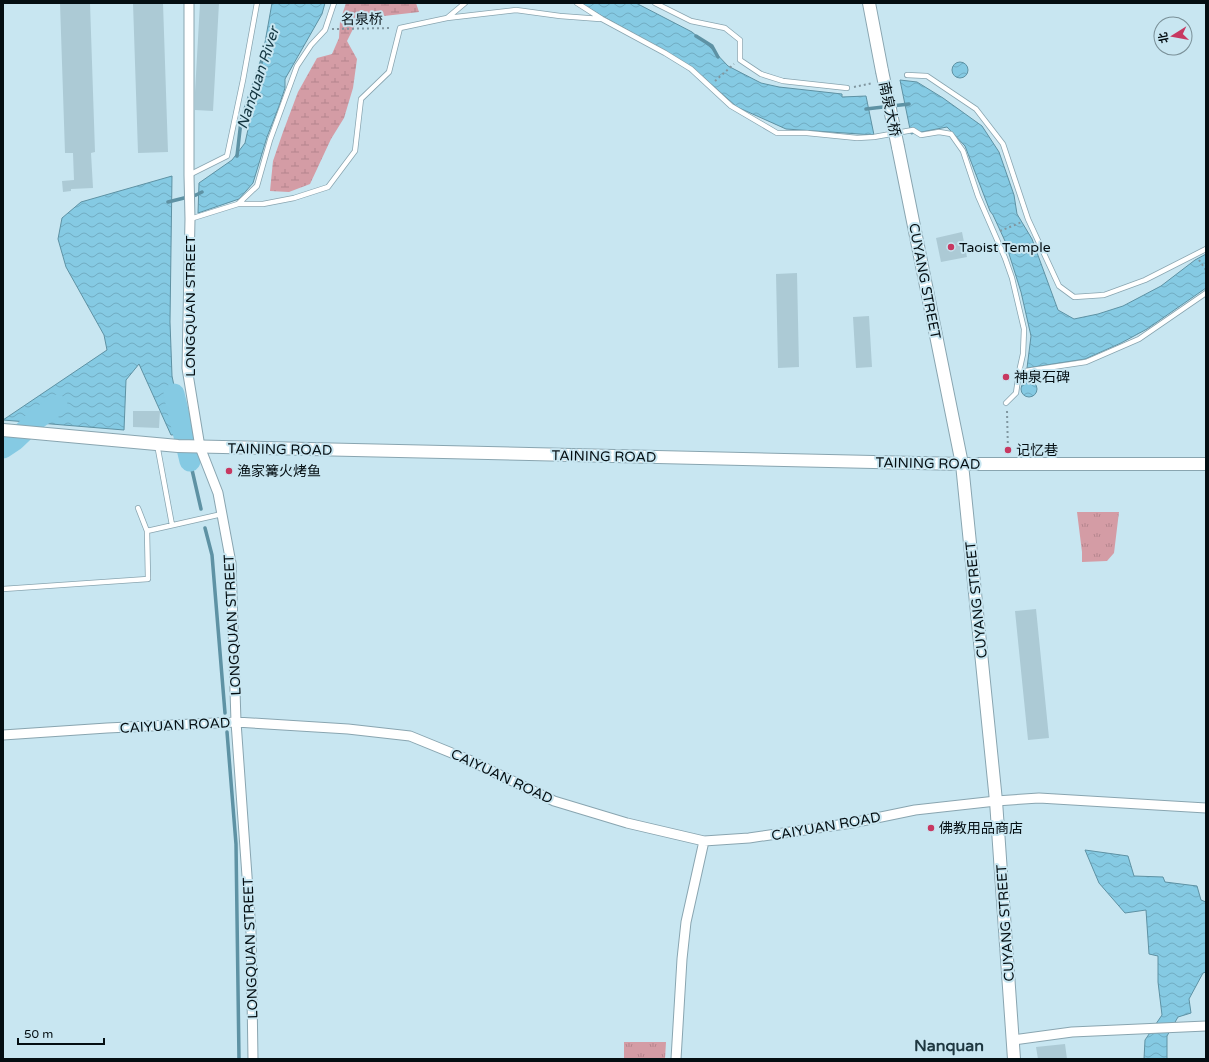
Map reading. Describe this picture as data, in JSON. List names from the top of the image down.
{
  "streets": {
    "street": [
      "南泉大桥",
      "CUYANG STREET",
      "LONGQUAN STREET",
      "TAINING ROAD",
      "CAIYUAN ROAD"
    ],
    "path": ["名泉桥"]
  },
  "crossings": [
    ["南泉大桥", "CUYANG STREET"],
    ["CUYANG STREET", "TAINING ROAD"],
    ["CUYANG STREET", "CAIYUAN ROAD"],
    ["LONGQUAN STREET", "TAINING ROAD"],
    ["LONGQUAN STREET", "CAIYUAN ROAD"]
  ],
  "districts": ["Nanquan"],
  "water": ["Nanquan River"],
  "places": [
    "Taoist Temple",
    "神泉石碑",
    "记忆巷",
    "渔家篝火烤鱼",
    "佛教用品商店"
  ],
  "scale_bar": "50 m",
  "north": "left"
}
